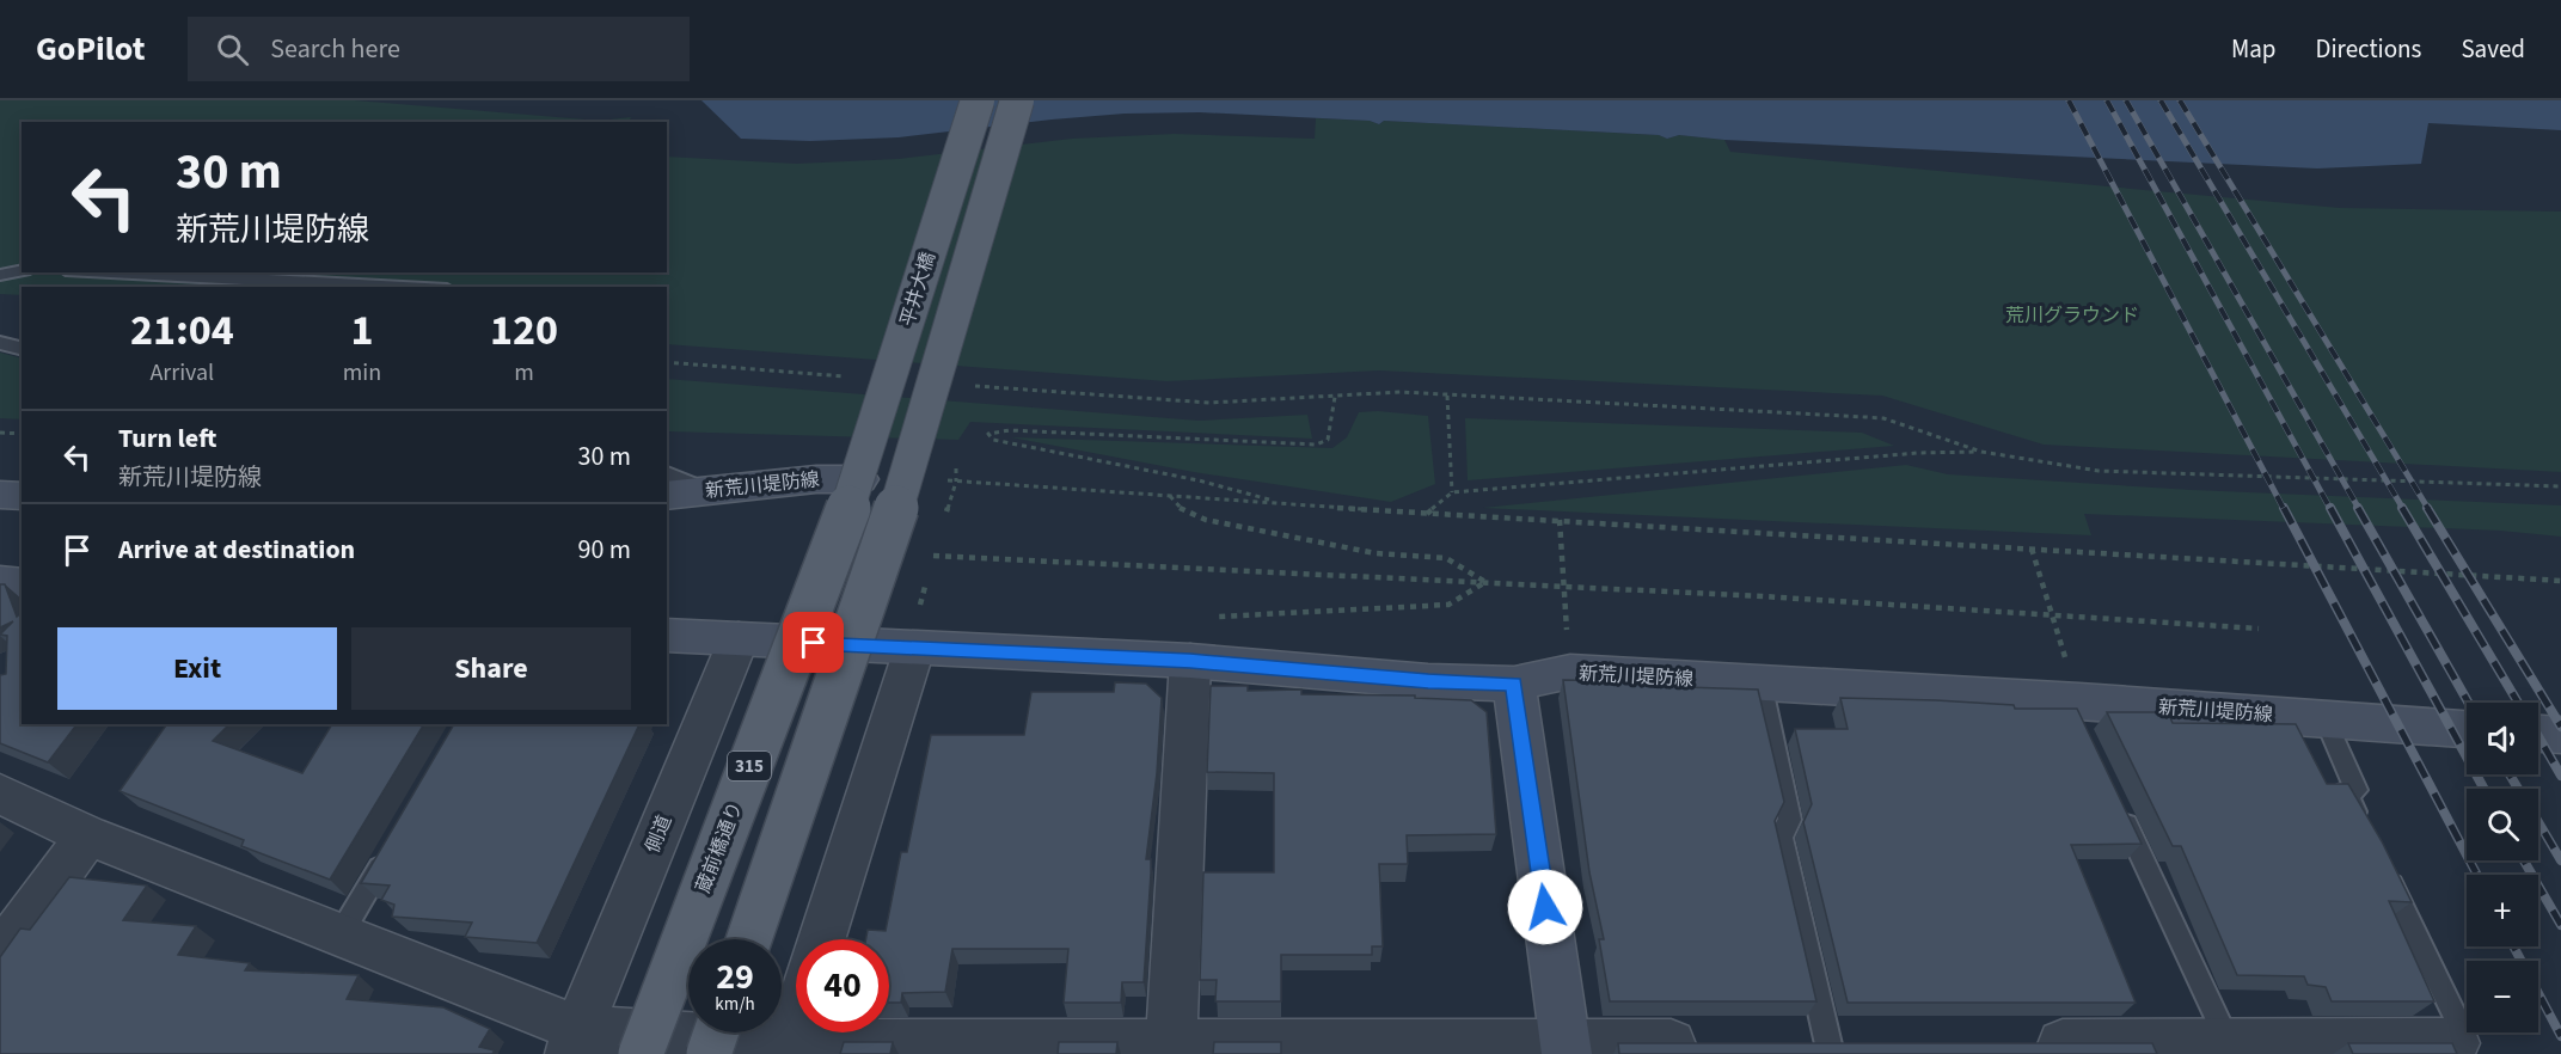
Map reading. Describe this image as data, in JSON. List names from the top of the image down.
{
  "streets": {
    "main road": [
      "平井大橋",
      "新荒川堤防線",
      "315",
      "蔵前橋通り"
    ],
    "street": ["側道"]
  },
  "crossings": [
    ["平井大橋", "新荒川堤防線"],
    ["平井大橋", "蔵前橋通り"],
    ["新荒川堤防線", "側道"],
    ["新荒川堤防線", "蔵前橋通り"]
  ],
  "parks": ["荒川グラウンド"],
  "page": {
    "header": "GoPilot",
    "search": "Search here",
    "nav": ["Map", "Directions", "Saved"],
    "turn": ["30 m", "新荒川堤防線"],
    "eta": [
      "21:04",
      "Arrival",
      "1",
      "min",
      "120",
      "m"
    ],
    "list": [
      {
        "name": "Turn left",
        "note": "新荒川堤防線",
        "value": "30 m"
      },
      {
        "name": "Arrive at destination",
        "value": "90 m"
      }
    ],
    "buttons": ["Exit", "Share"],
    "map_buttons": ["+", "−"],
    "speed": "29 km/h",
    "limit": "40"
  }
}
